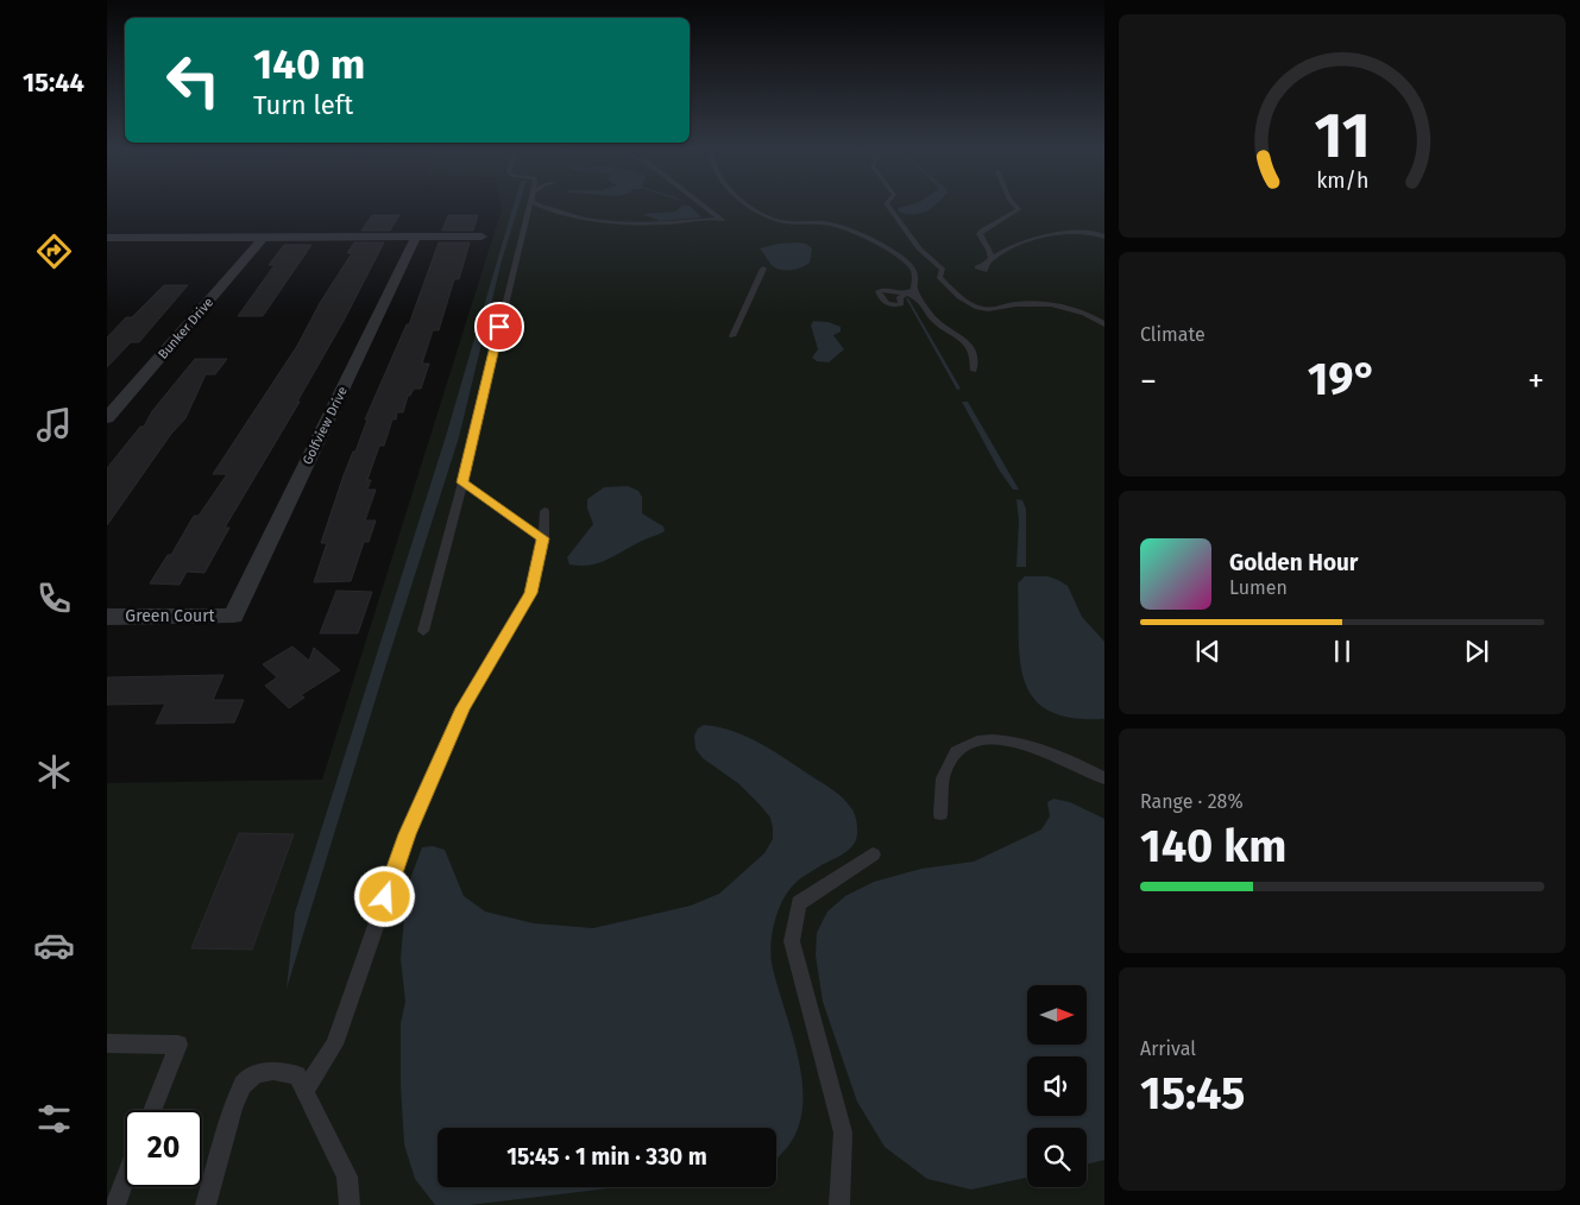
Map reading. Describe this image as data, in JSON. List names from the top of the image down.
{
  "streets": {
    "street": ["Bunker Drive", "Golfview Drive", "Green Court"]
  },
  "crossings": [
    ["Golfview Drive", "Green Court"]
  ],
  "north": "right",
  "page": {
    "tabs": "15:44",
    "turn": ["140 m", "Turn left"],
    "tile": [
      "Climate",
      ["Range · 28%", "140 km"],
      ["Arrival", "15:45"]
    ],
    "heat": ["−", "19°", "+"],
    "song": ["Golden Hour", "Lumen"],
    "limit": "20",
    "trip": "15:45 · 1 min · 330 m",
    "gauge": ["11", "km/h"]
  }
}
